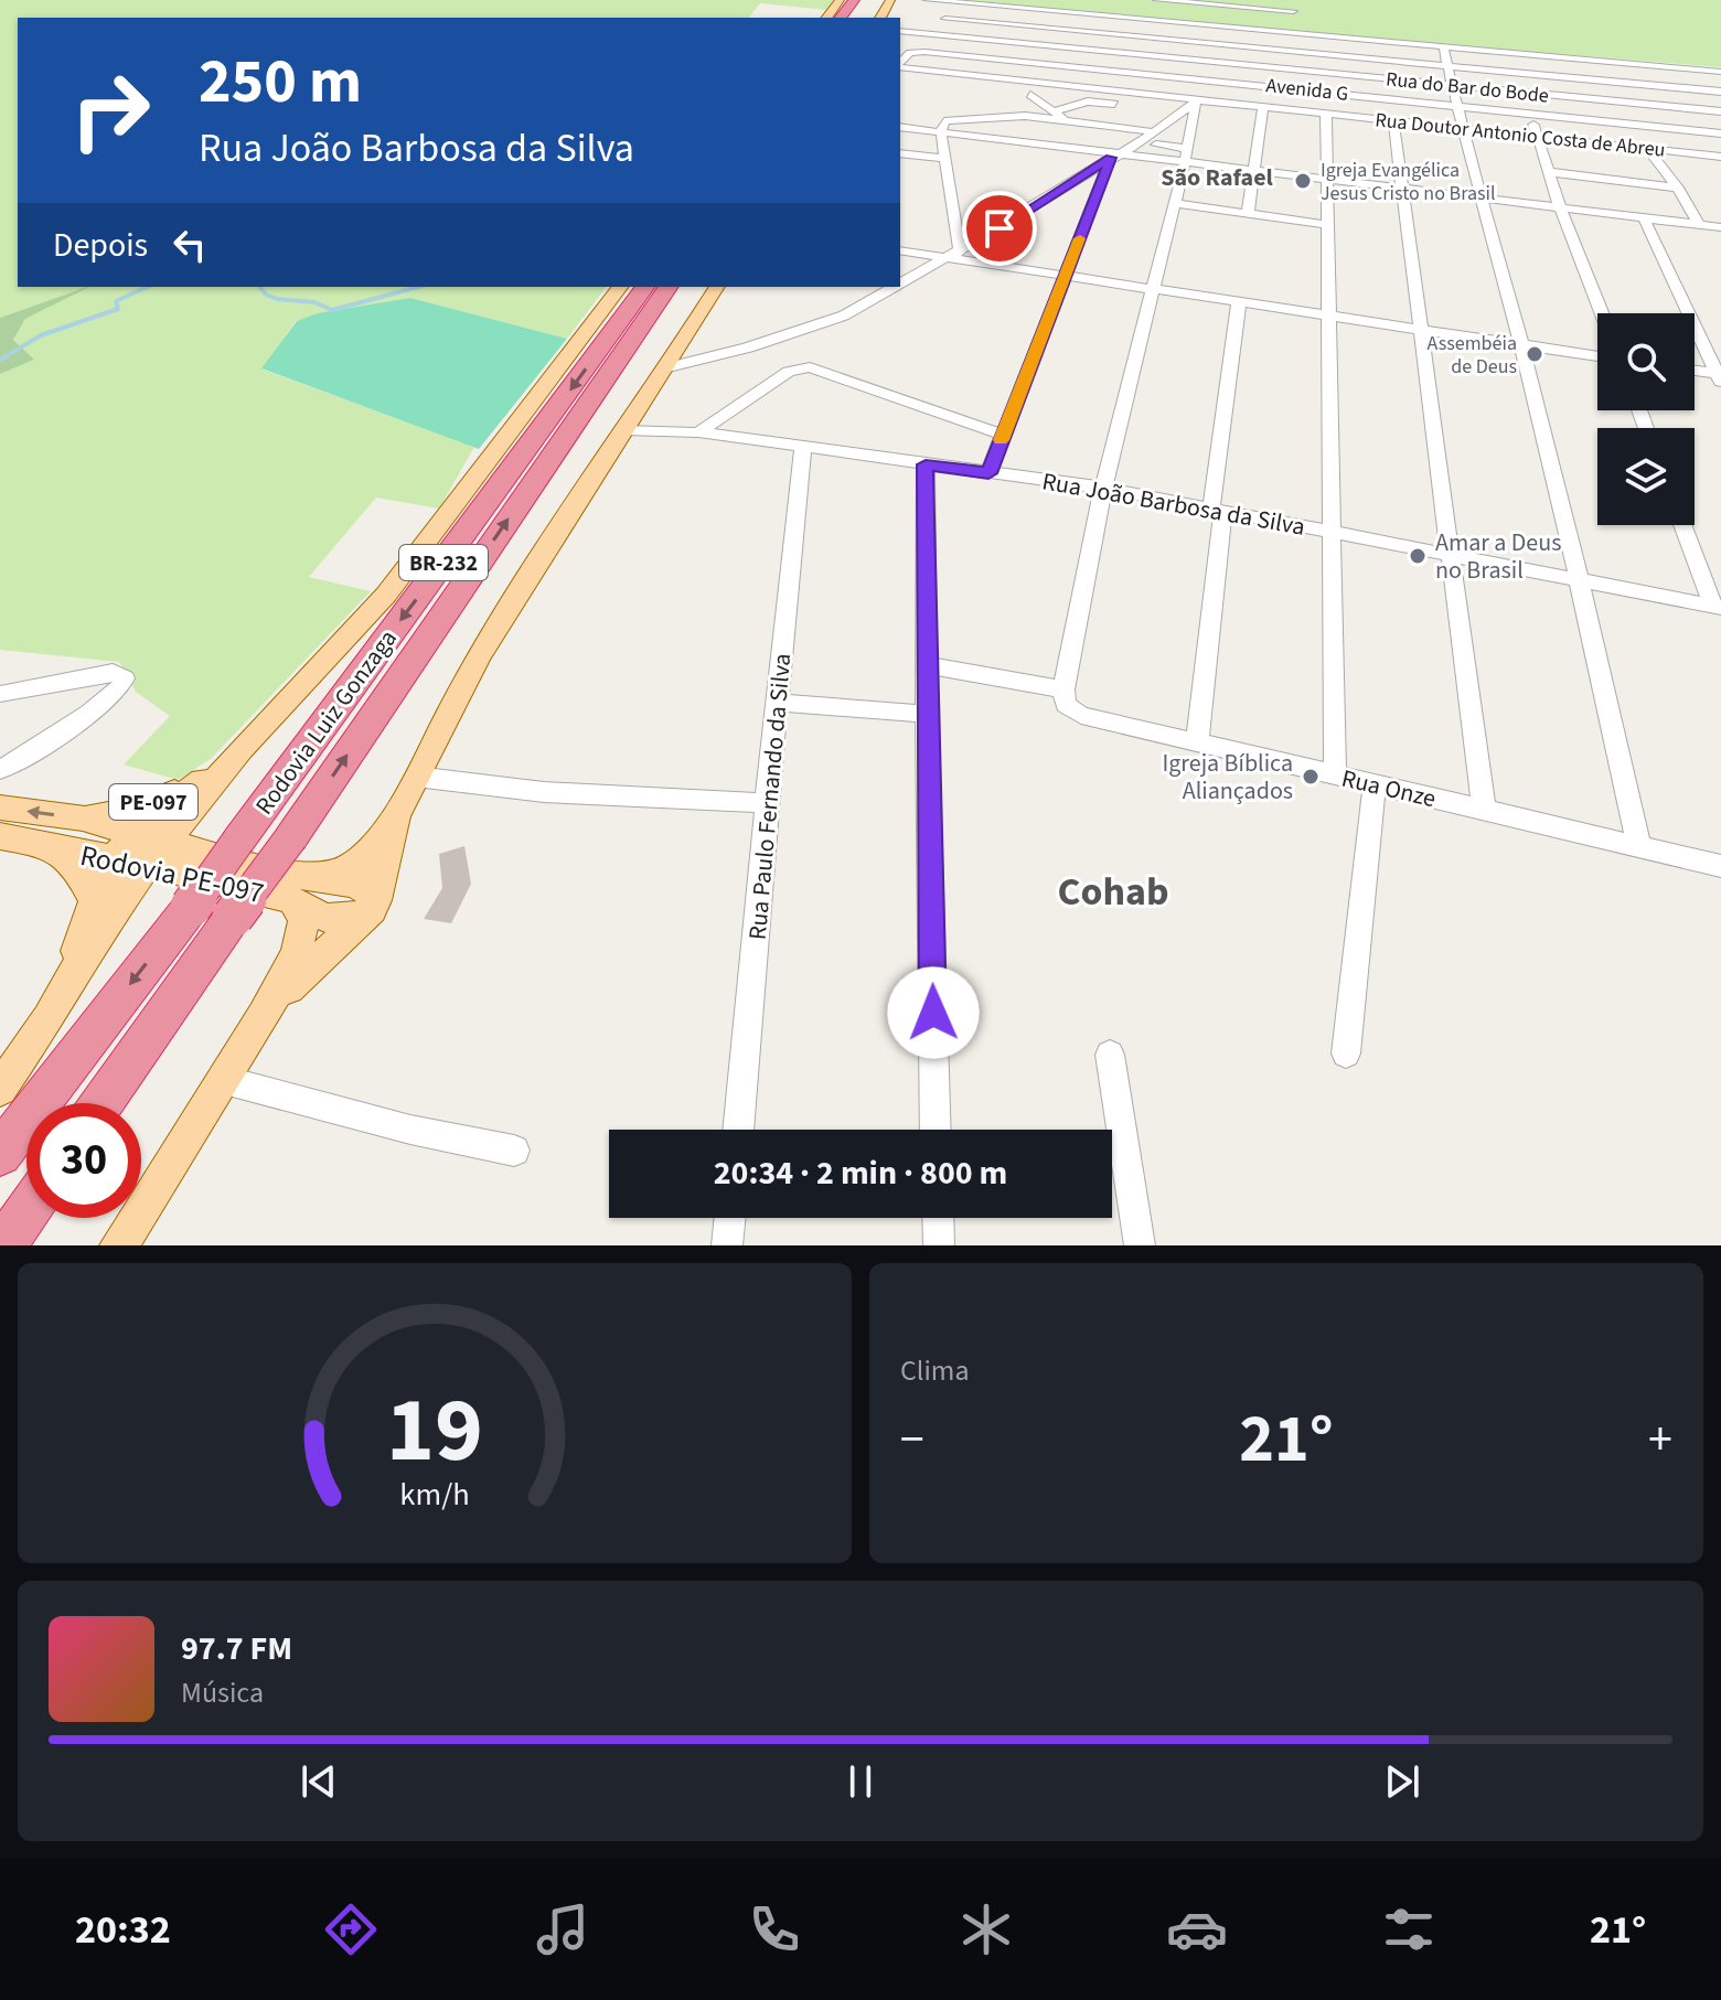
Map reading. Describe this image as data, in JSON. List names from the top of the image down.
{
  "streets": {
    "highway": ["BR-232", "Rodovia Luiz Gonzaga"],
    "main road": ["PE-097", "Rodovia PE-097"],
    "street": [
      "Rua do Bar do Bode",
      "Avenida G",
      "Rua Doutor Antonio Costa de Abreu",
      "Rua João Barbosa da Silva",
      "Rua Onze",
      "Rua Paulo Fernando da Silva"
    ]
  },
  "crossings": [
    ["Rua João Barbosa da Silva", "BR-232"],
    ["Rua João Barbosa da Silva", "Rua Paulo Fernando da Silva"],
    ["BR-232", "PE-097"],
    ["PE-097", "Rodovia PE-097"]
  ],
  "districts": ["São Rafael", "Cohab"],
  "places": [
    "Igreja Evangélica Jesus Cristo no Brasil",
    "Assembéia de Deus",
    "Amar a Deus no Brasil",
    "Igreja Bíblica Aliançados"
  ],
  "page": {
    "turn": ["250 m", "Rua João Barbosa da Silva"],
    "then": "Depois",
    "limit": "30",
    "trip": "20:34 · 2 min · 800 m",
    "tile": "Clima",
    "heat": ["−", "21°", "+"],
    "song": ["97.7 FM", "Música"],
    "tabs": ["20:32", "21°"],
    "gauge": ["19", "km/h"]
  }
}
